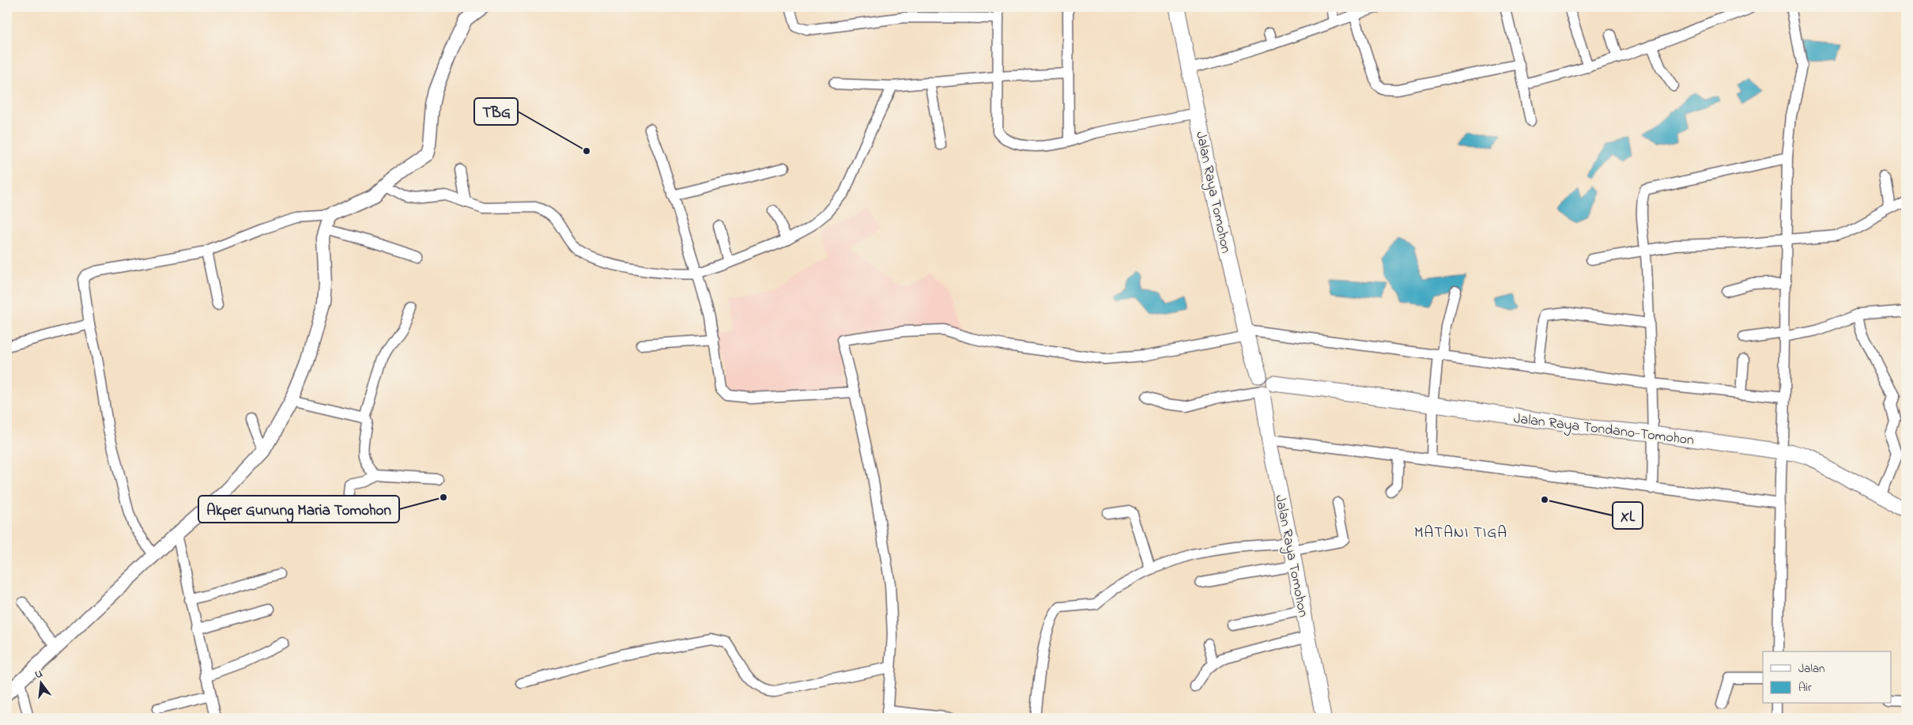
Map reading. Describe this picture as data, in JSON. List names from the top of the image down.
{
  "streets": {
    "highway": ["Jalan Raya Tomohon", "Jalan Raya Tondano-Tomohon"]
  },
  "crossings": [
    ["Jalan Raya Tomohon", "Jalan Raya Tondano-Tomohon"]
  ],
  "districts": ["MATANI TIGA"],
  "places": ["TBG", "Akper Gunung Maria Tomohon", "XL"],
  "legend": ["Jalan", "Air"],
  "north": "top"
}
